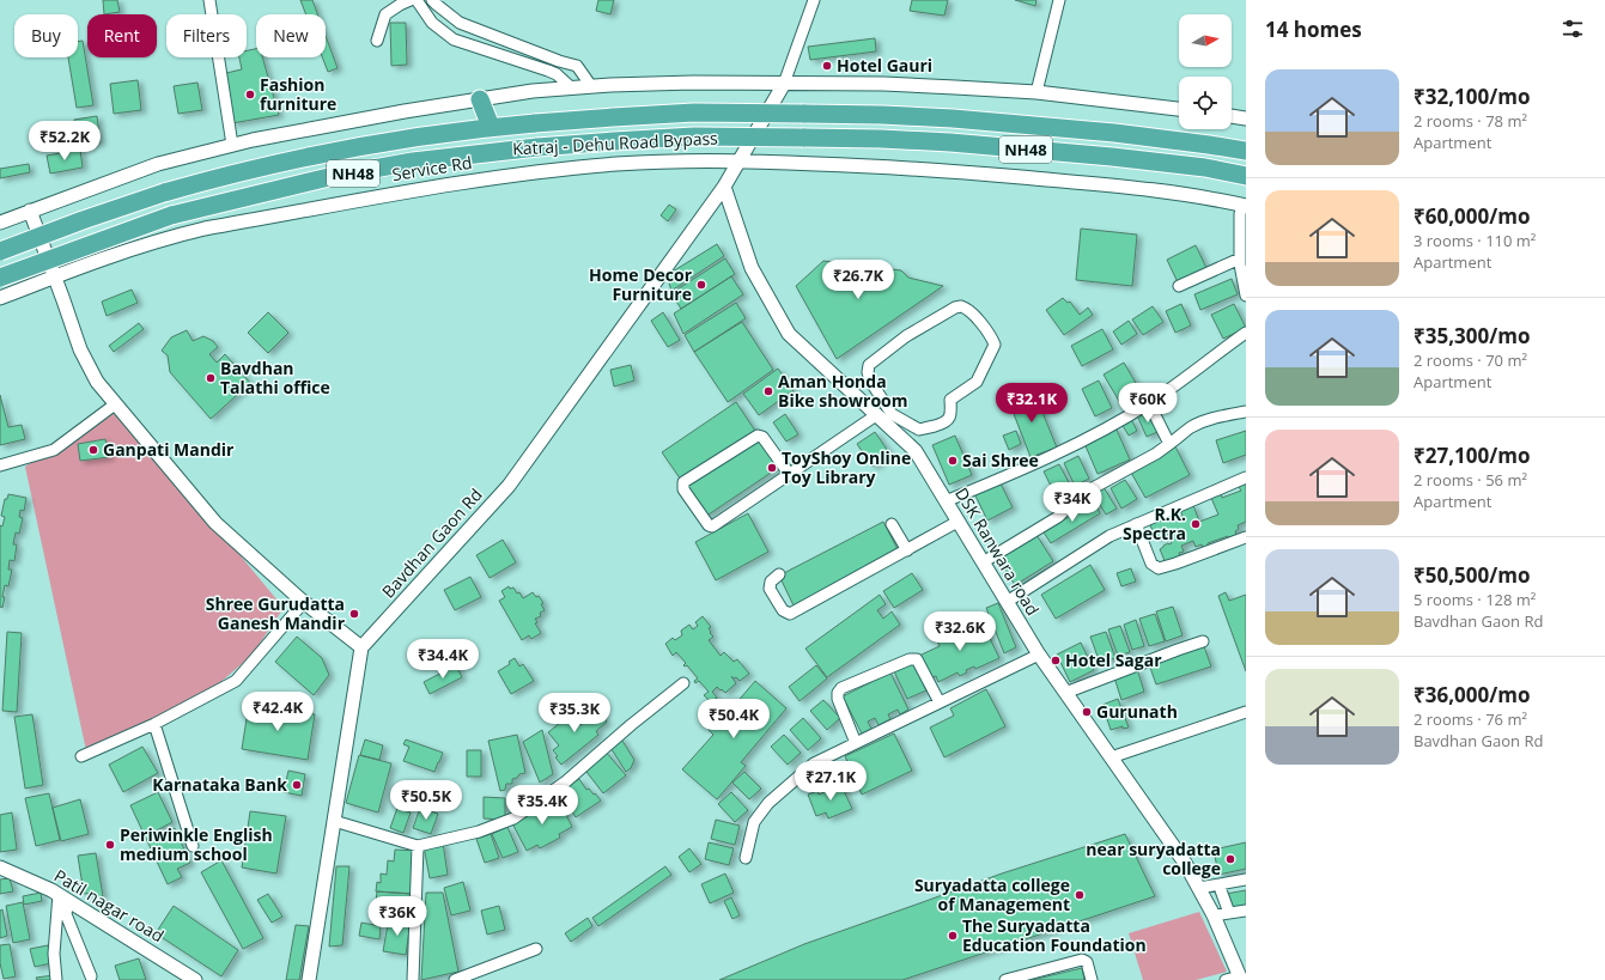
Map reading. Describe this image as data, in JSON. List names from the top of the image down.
{
  "streets": {
    "highway": ["Katraj - Dehu Road Bypass", "NH48"],
    "street": [
      "Service Rd",
      "Bavdhan Gaon Rd",
      "DSK Ranwara road",
      "Patil nagar road"
    ]
  },
  "crossings": [
    ["Bavdhan Gaon Rd", "DSK Ranwara road"]
  ],
  "places": [
    "Hotel Gauri",
    "Fashion furniture",
    "Home Decor Furniture",
    "Bavdhan Talathi office",
    "Aman Honda Bike showroom",
    "Ganpati Mandir",
    "Sai Shree",
    "ToyShoy Online Toy Library",
    "R.K. Spectra",
    "Shree Gurudatta Ganesh Mandir",
    "Hotel Sagar",
    "Gurunath",
    "Karnataka Bank",
    "Periwinkle English medium school",
    "near suryadatta college",
    "Suryadatta college of Management",
    "The Suryadatta Education Foundation"
  ],
  "north": "right",
  "page": {
    "heading": "14 homes",
    "chip": [
      "Buy",
      "Rent",
      "Filters",
      "New"
    ],
    "list": [
      {
        "name": "₹32,100/mo",
        "note": "2 rooms · 78 m² · Apartment"
      },
      {
        "name": "₹60,000/mo",
        "note": "3 rooms · 110 m² · Apartment"
      },
      {
        "name": "₹35,300/mo",
        "note": "2 rooms · 70 m² · Apartment"
      },
      {
        "name": "₹27,100/mo",
        "note": "2 rooms · 56 m² · Apartment"
      },
      {
        "name": "₹50,500/mo",
        "note": "5 rooms · 128 m² · Bavdhan Gaon Rd"
      },
      {
        "name": "₹36,000/mo",
        "note": "2 rooms · 76 m² · Bavdhan Gaon Rd"
      }
    ],
    "price": [
      "₹52.2K",
      "₹26.7K",
      "₹32.1K",
      "₹60K",
      "₹34K",
      "₹32.6K",
      "₹34.4K",
      "₹42.4K",
      "₹35.3K",
      "₹50.4K",
      "₹27.1K",
      "₹50.5K",
      "₹35.4K",
      "₹36K"
    ]
  }
}
